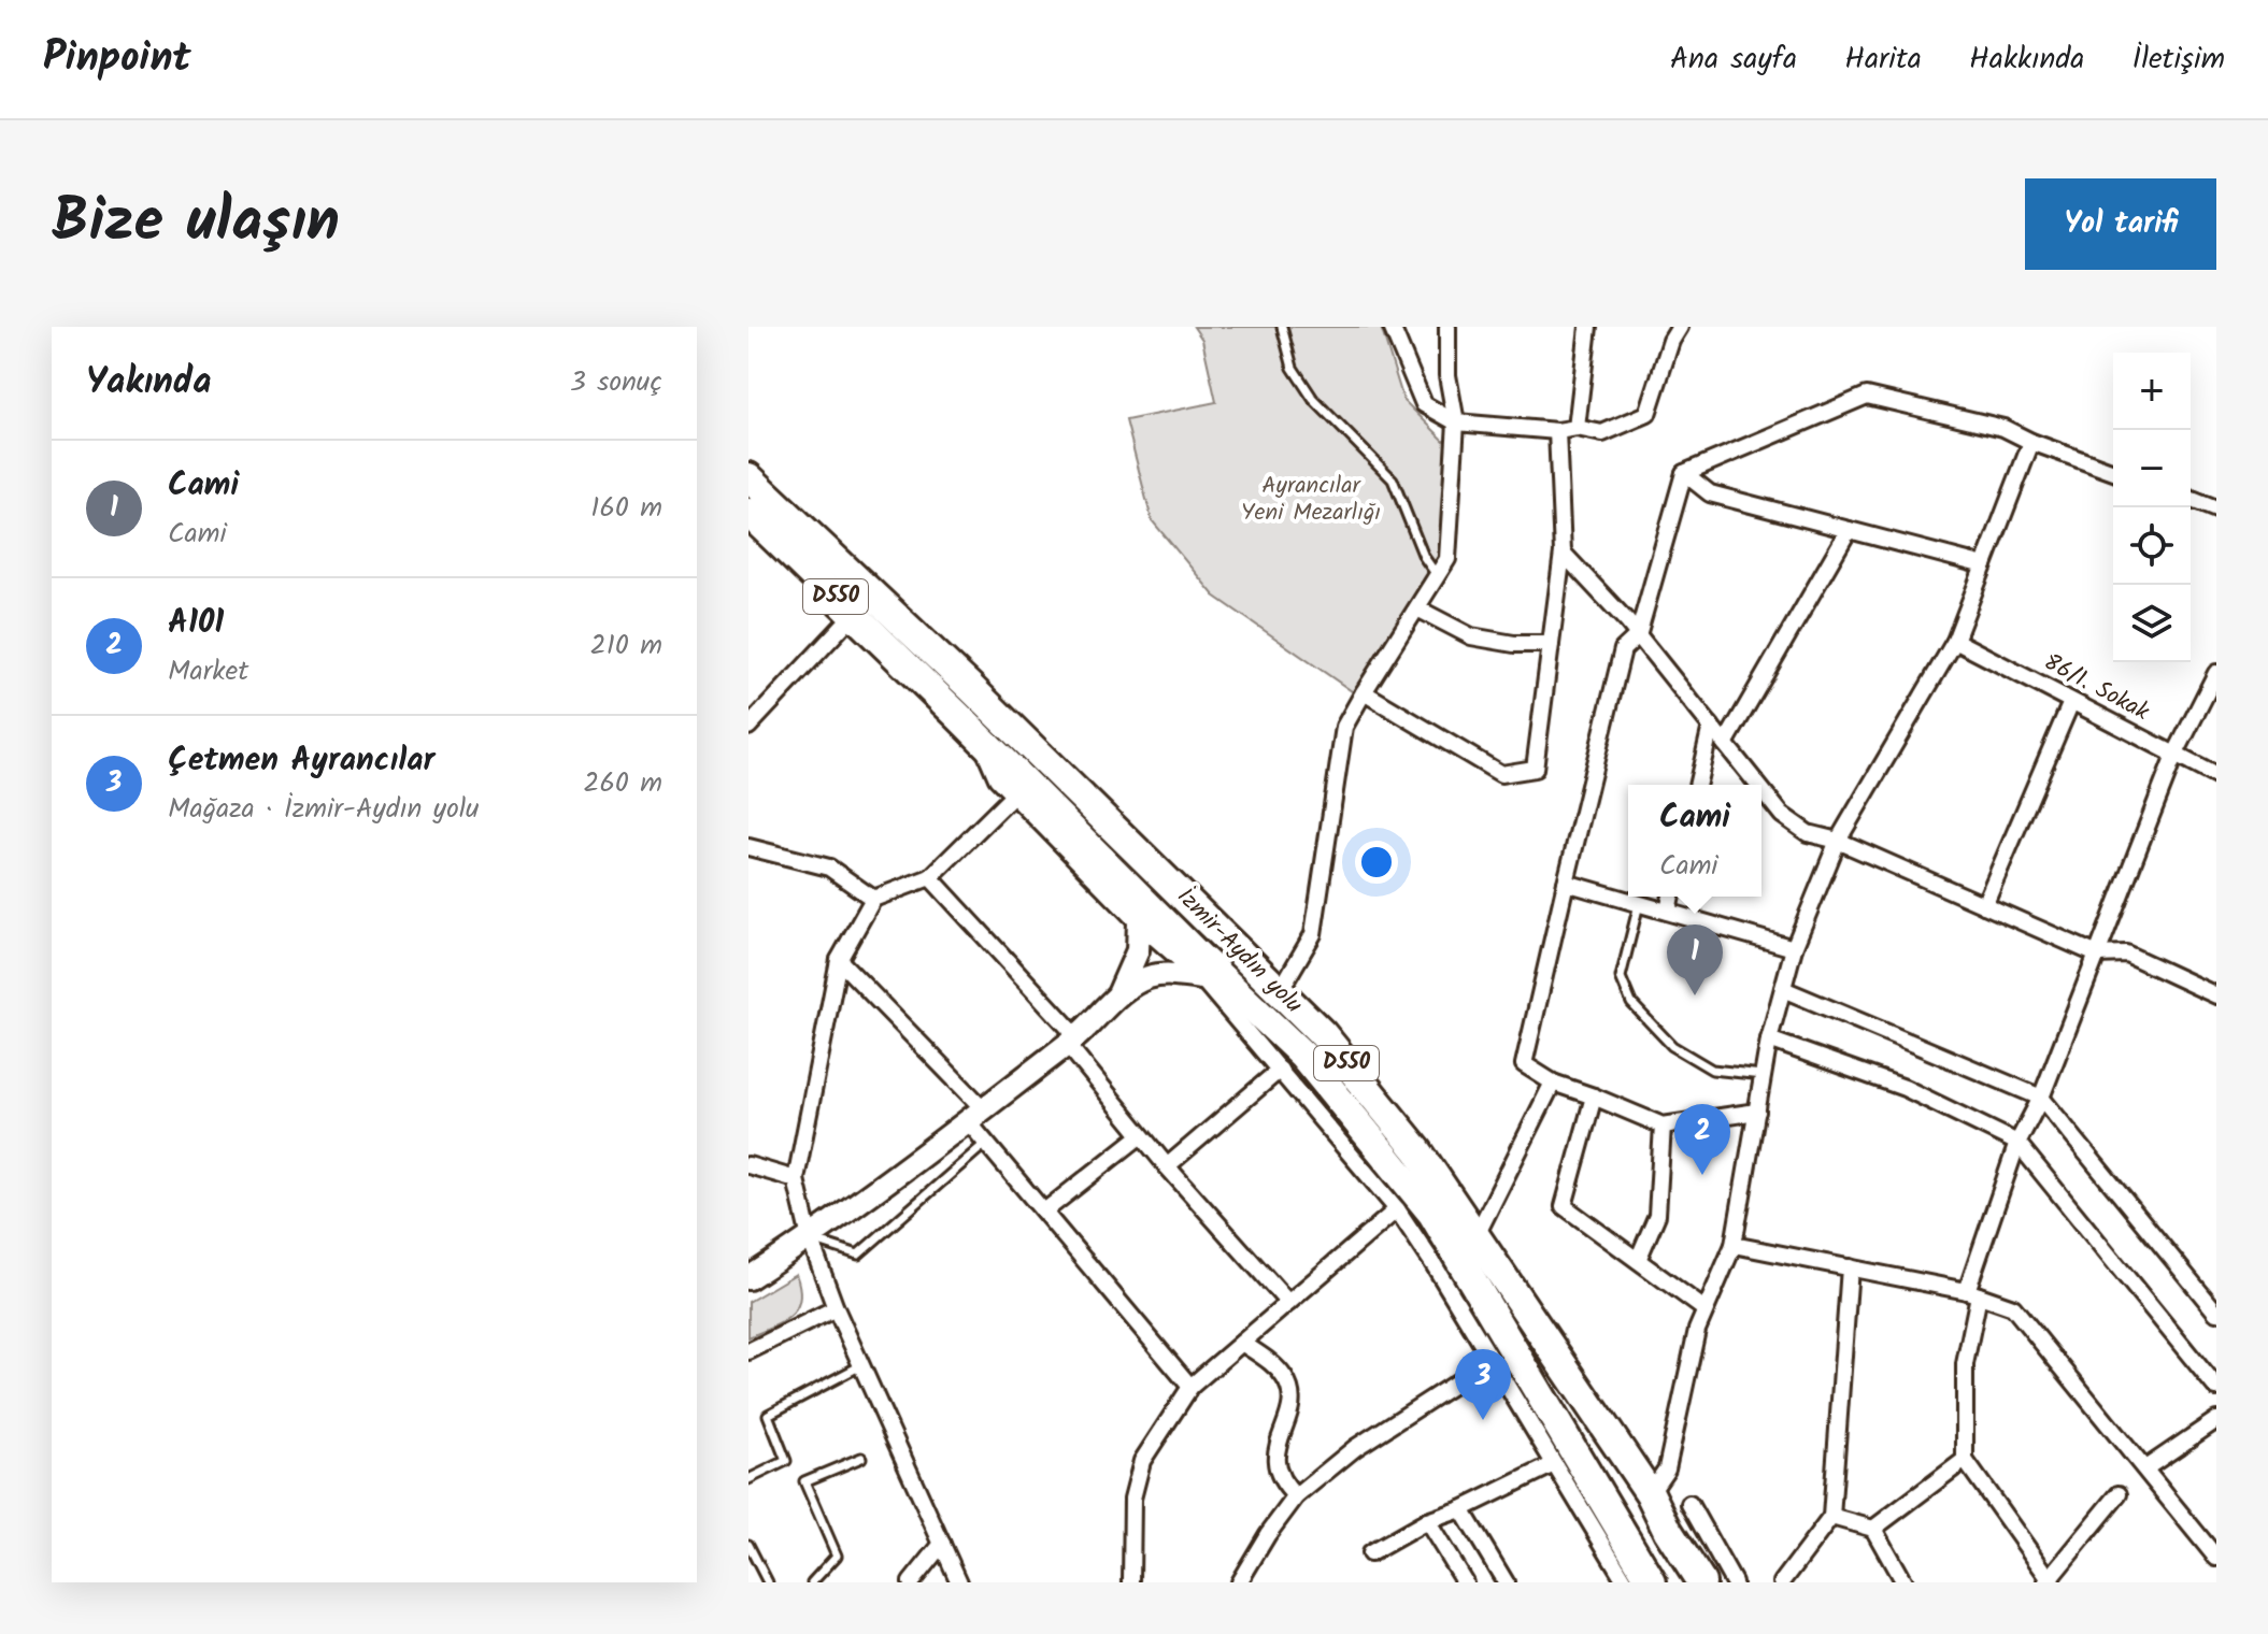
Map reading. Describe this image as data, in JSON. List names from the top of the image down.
{
  "streets": {
    "highway": ["D550", "İzmir-Aydın yolu"],
    "street": ["86/1. Sokak"]
  },
  "parks": ["Ayrancılar Yeni Mezarlığı"],
  "page": {
    "header": "Pinpoint",
    "nav": [
      "Ana sayfa",
      "Harita",
      "Hakkında",
      "İletişim"
    ],
    "title": "Bize ulaşın",
    "buttons": "Yol tarifi",
    "heading": ["Yakında", "3 sonuç"],
    "map_buttons": ["+", "−"],
    "list": [
      {
        "mark": "1",
        "name": "Cami",
        "note": "Cami",
        "value": "160 m"
      },
      {
        "mark": "2",
        "name": "A101",
        "note": "Market",
        "value": "210 m"
      },
      {
        "mark": "3",
        "name": "Çetmen Ayrancılar",
        "note": "Mağaza · İzmir-Aydın yolu",
        "value": "260 m"
      }
    ],
    "popup": ["Cami", "Cami"],
    "pins": ["1", "2", "3"]
  }
}
